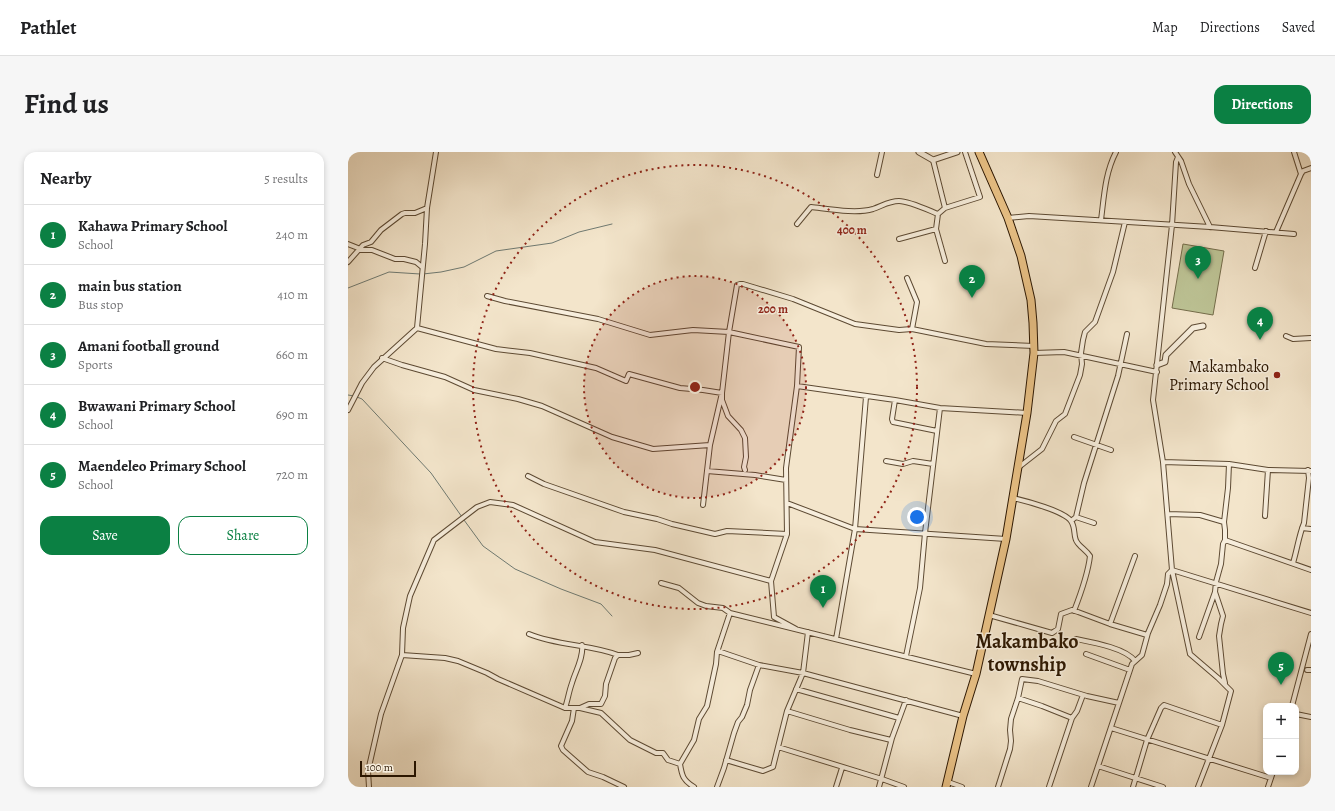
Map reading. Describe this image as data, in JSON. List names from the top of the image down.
{
  "districts": ["Makambako township"],
  "places": ["Makambako Primary School"],
  "scale_bar": "100 m",
  "page": {
    "header": "Pathlet",
    "nav": ["Map", "Directions", "Saved"],
    "title": "Find us",
    "buttons": [
      "Directions",
      ["Save", "Share"]
    ],
    "heading": ["Nearby", "5 results"],
    "list": [
      {
        "mark": "1",
        "name": "Kahawa Primary School",
        "note": "School",
        "value": "240 m"
      },
      {
        "mark": "2",
        "name": "main bus station",
        "note": "Bus stop",
        "value": "410 m"
      },
      {
        "mark": "3",
        "name": "Amani football ground",
        "note": "Sports",
        "value": "660 m"
      },
      {
        "mark": "4",
        "name": "Bwawani Primary School",
        "note": "School",
        "value": "690 m"
      },
      {
        "mark": "5",
        "name": "Maendeleo Primary School",
        "note": "School",
        "value": "720 m"
      }
    ],
    "pins": [
      "3",
      "2",
      "4",
      "1",
      "5"
    ],
    "map_buttons": ["+", "−"],
    "scale": "100 m"
  },
  "rings": ["400 m", "200 m"]
}
